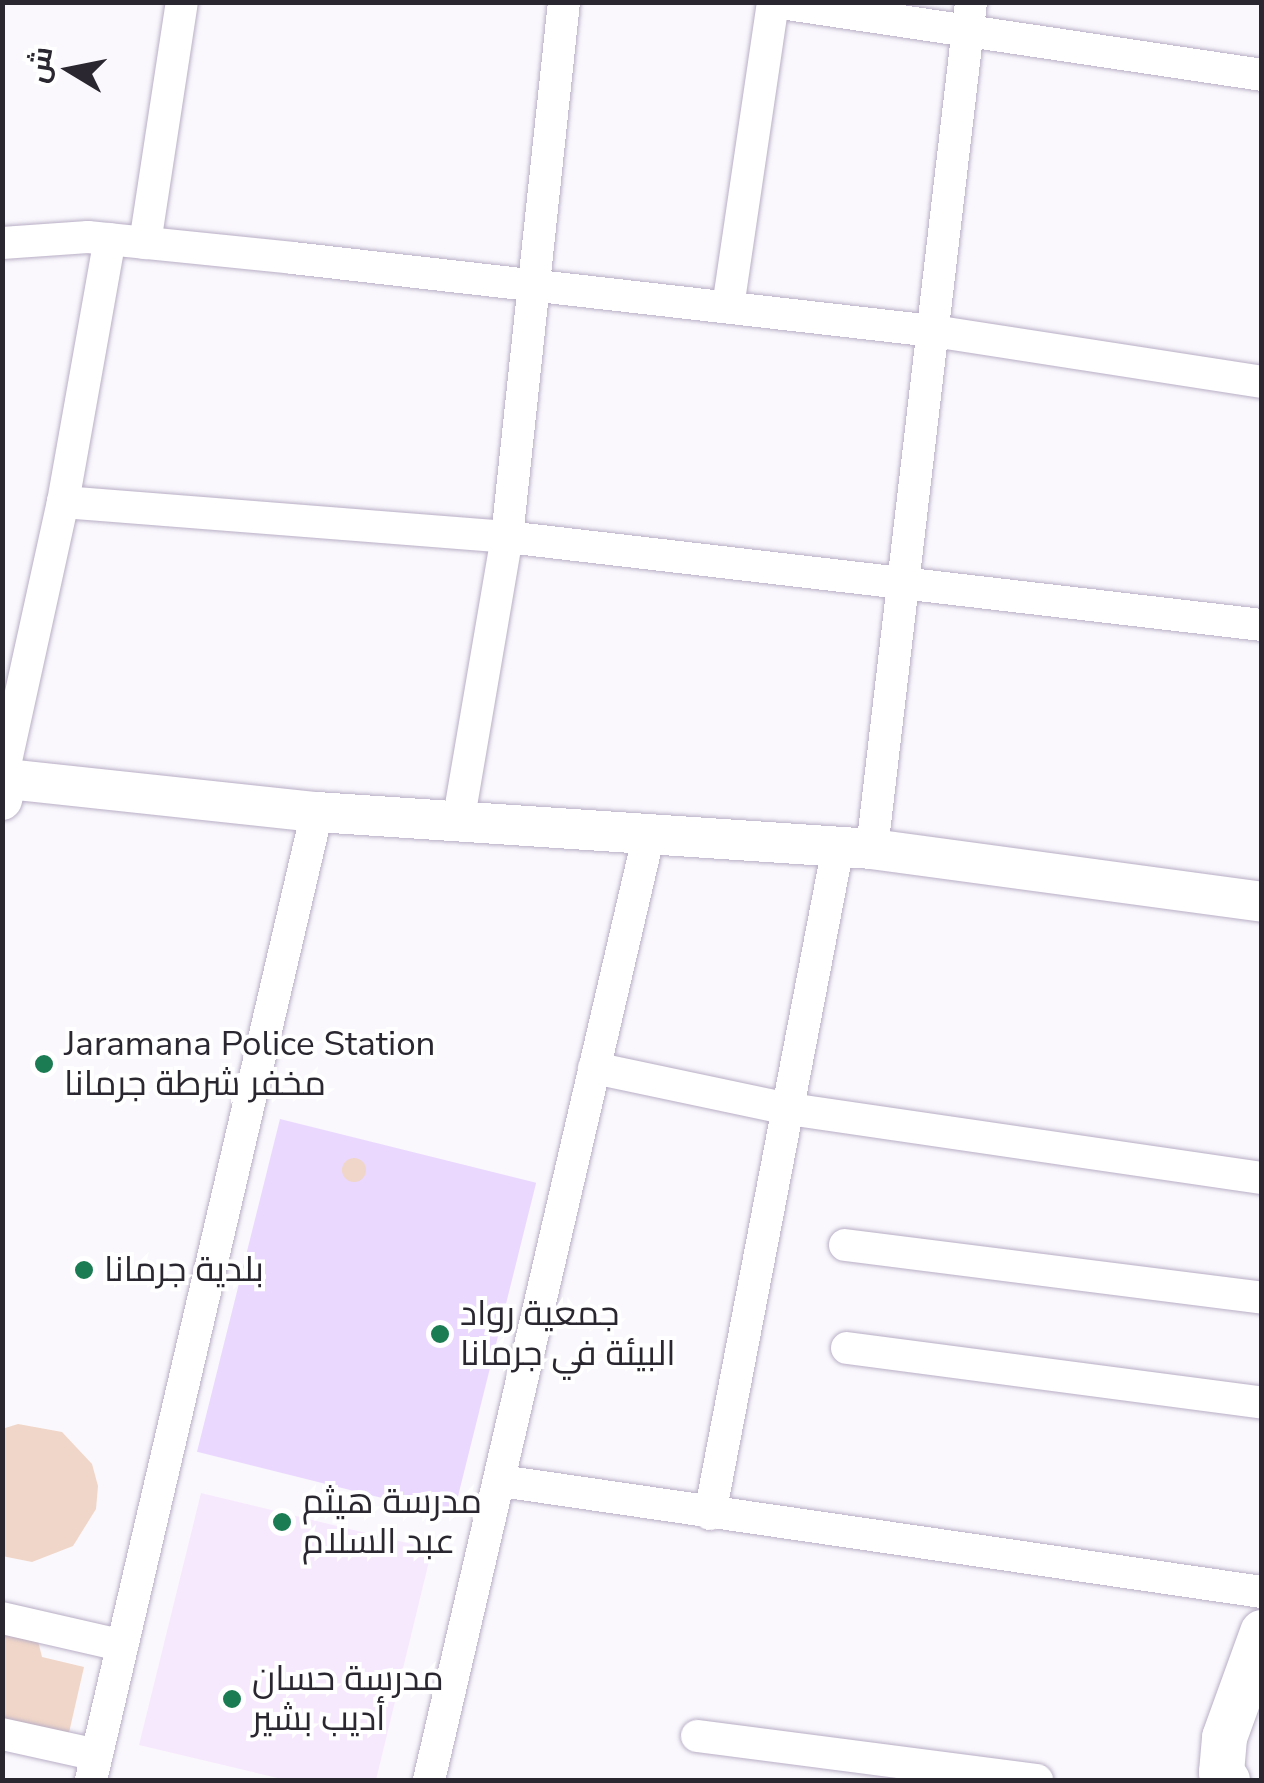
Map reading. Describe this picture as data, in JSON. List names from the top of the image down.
{
  "places": [
    "Jaramana Police Station مخفر شرطة جرمانا",
    "بلدية جرمانا",
    "جمعية رواد البيئة في جرمانا",
    "مدرسة هيثم عبد السلام",
    "مدرسة حسان أديب بشير"
  ],
  "north": "left"
}
